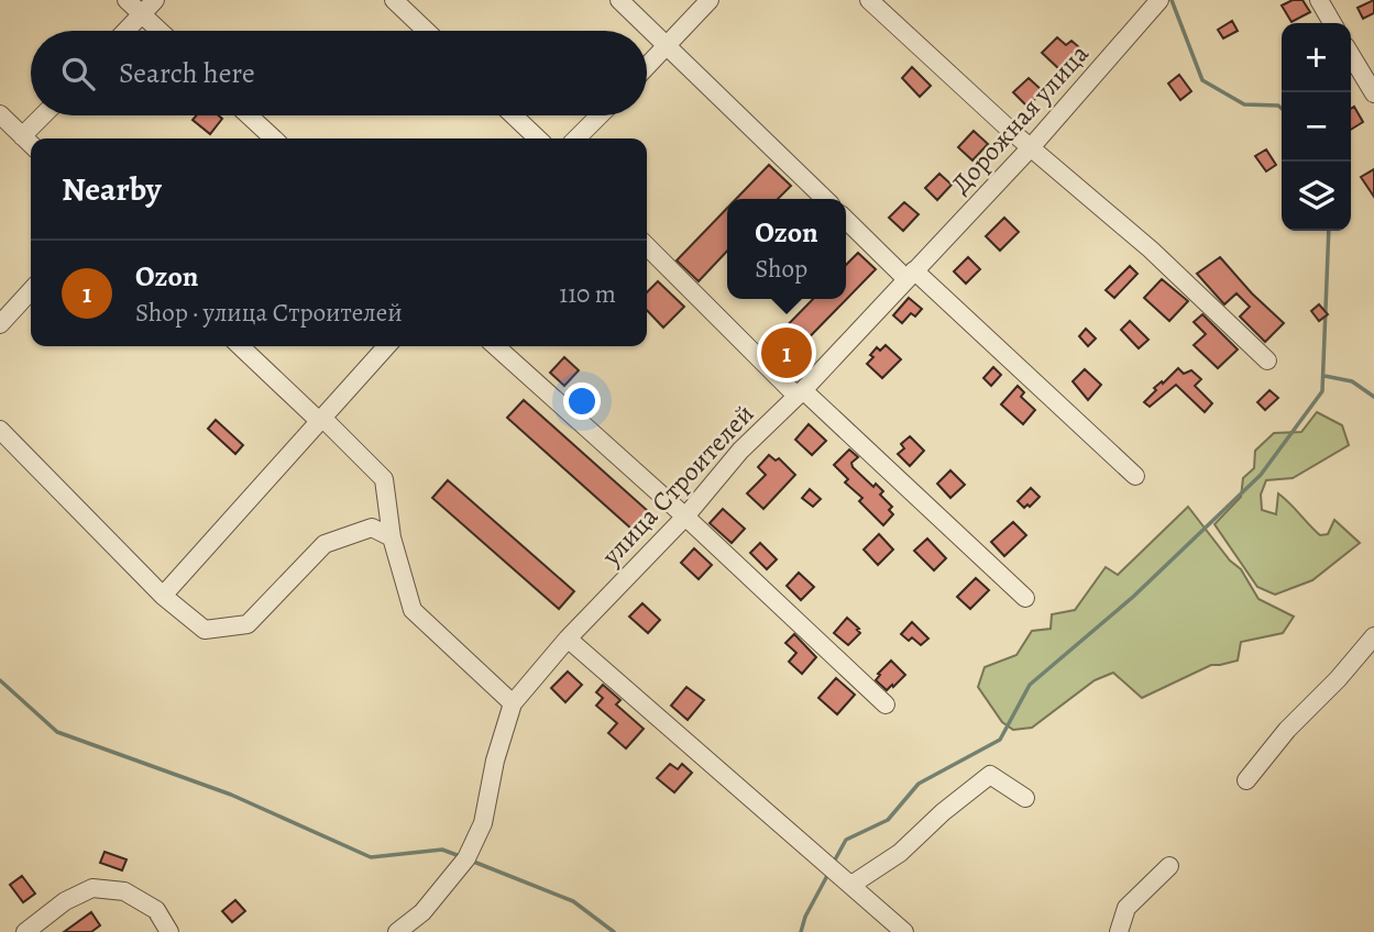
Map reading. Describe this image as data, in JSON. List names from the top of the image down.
{
  "streets": {
    "street": ["Дорожная улица", "улица Строителей"]
  },
  "crossings": [
    ["Дорожная улица", "улица Строителей"]
  ],
  "page": {
    "map_buttons": ["+", "−"],
    "search": "Search here",
    "heading": "Nearby",
    "popup": ["Ozon", "Shop"],
    "list": [
      {
        "mark": "1",
        "name": "Ozon",
        "note": "Shop · улица Строителей",
        "value": "110 m"
      }
    ],
    "pins": "1"
  }
}
